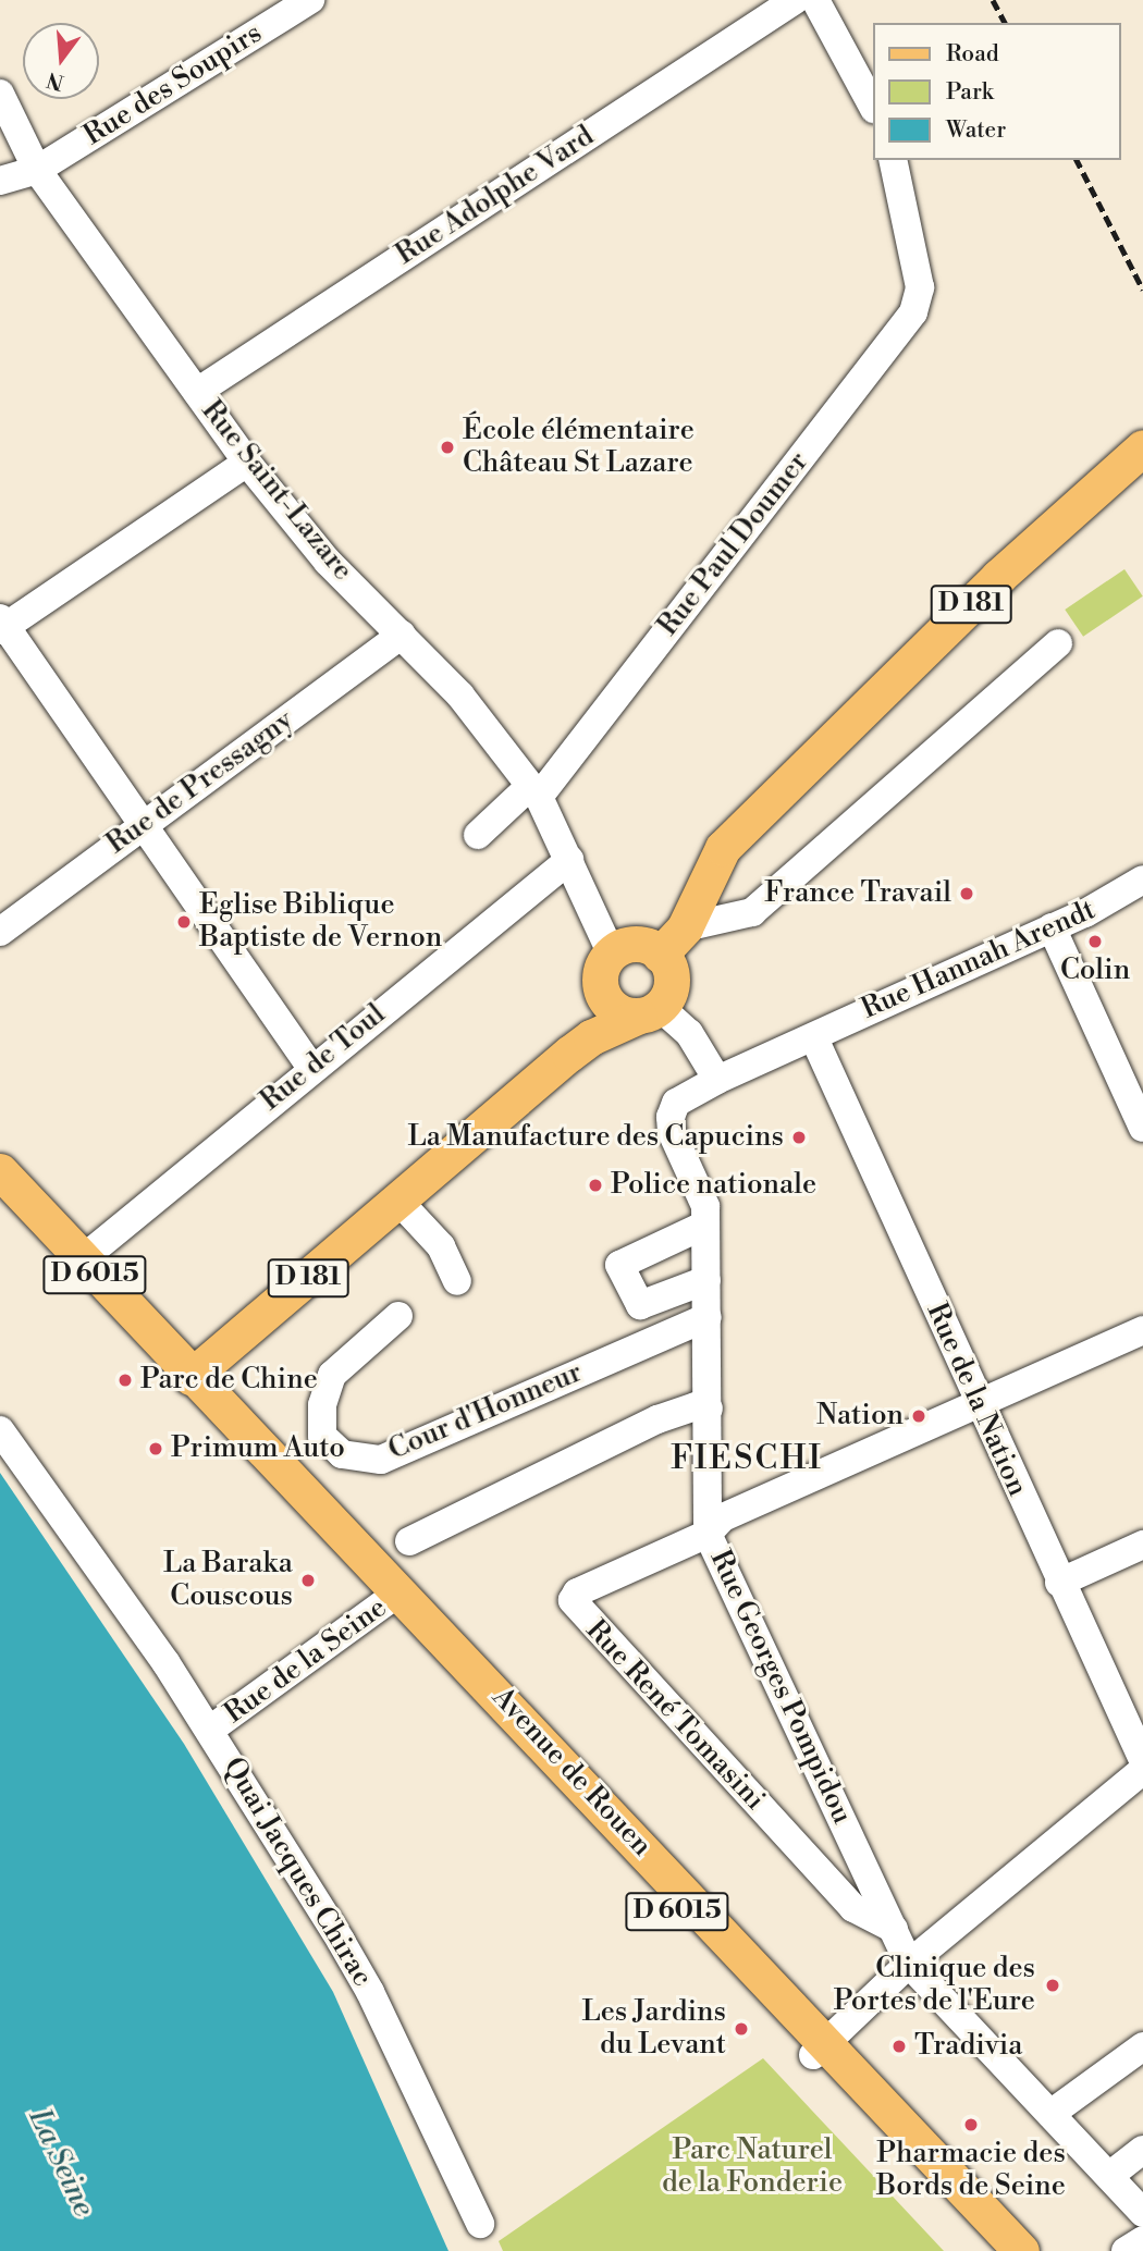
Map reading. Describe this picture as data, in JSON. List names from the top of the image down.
{
  "streets": {
    "main road": ["D 181", "D 6015", "Avenue de Rouen"],
    "street": [
      "Rue des Soupirs",
      "Rue Adolphe Vard",
      "Rue Saint-Lazare",
      "Rue Paul Doumer",
      "Rue de Pressagny",
      "Rue Hannah Arendt",
      "Rue de Toul",
      "Rue de la Nation",
      "Cour d'Honneur",
      "Rue de la Seine",
      "Rue Georges Pompidou",
      "Rue René Tomasini",
      "Quai Jacques Chirac"
    ]
  },
  "crossings": [
    ["Rue des Soupirs", "Rue Saint-Lazare"],
    ["Rue Adolphe Vard", "Rue Saint-Lazare"],
    ["Rue Saint-Lazare", "Rue Paul Doumer"],
    ["Rue Saint-Lazare", "D 181"],
    ["Rue Saint-Lazare", "Rue de Pressagny"],
    ["Rue Saint-Lazare", "Rue de Toul"],
    ["D 181", "Avenue de Rouen"],
    ["Rue Hannah Arendt", "Rue de la Nation"],
    ["Rue Hannah Arendt", "Rue Georges Pompidou"],
    ["Rue de Toul", "Avenue de Rouen"],
    ["Cour d'Honneur", "Rue Georges Pompidou"],
    ["Rue de la Seine", "Avenue de Rouen"],
    ["Rue de la Seine", "Quai Jacques Chirac"],
    ["Rue Georges Pompidou", "Rue René Tomasini"]
  ],
  "districts": ["FIESCHI"],
  "water": ["La Seine"],
  "parks": ["Parc Naturel de la Fonderie"],
  "places": [
    "École élémentaire Château St Lazare",
    "France Travail",
    "Eglise Biblique Baptiste de Vernon",
    "Colin",
    "La Manufacture des Capucins",
    "Police nationale",
    "Parc de Chine",
    "Nation",
    "Primum Auto",
    "La Baraka Couscous",
    "Clinique des Portes de l'Eure",
    "Les Jardins du Levant",
    "Tradivia",
    "Pharmacie des Bords de Seine"
  ],
  "legend": ["Road", "Park", "Water"],
  "north": "bottom"
}
